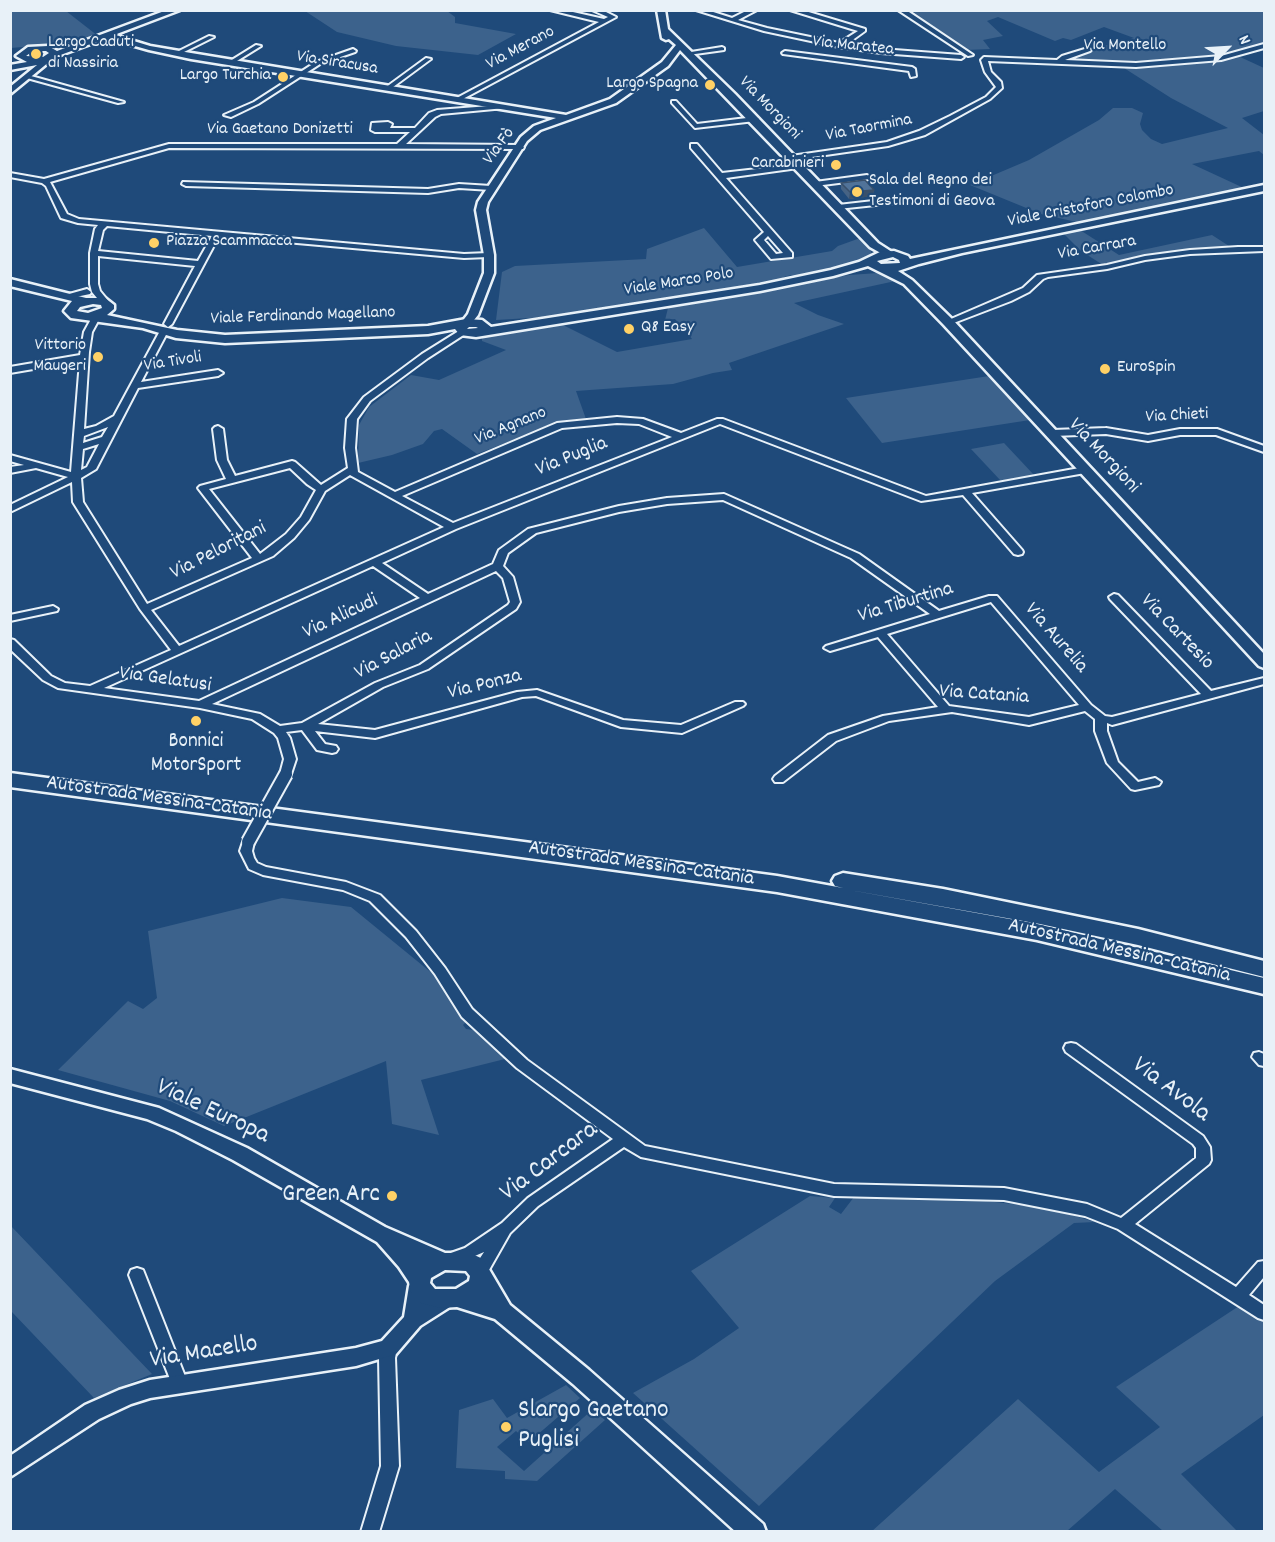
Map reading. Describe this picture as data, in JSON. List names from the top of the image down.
{
  "streets": {
    "highway": ["Autostrada Messina-Catania"],
    "main road": [
      "Via Morgioni",
      "Viale Cristoforo Colombo",
      "Viale Marco Polo",
      "Viale Ferdinando Magellano",
      "Viale Europa"
    ],
    "street": [
      "Via Maratea",
      "Via Montello",
      "Via Merano",
      "Via Siracusa",
      "Via Taormina",
      "Via Gaetano Donizetti",
      "Via Fò",
      "Via Carrara",
      "Via Tivoli",
      "Via Chieti",
      "Via Agnano",
      "Via Puglia",
      "Via Peloritani",
      "Via Tiburtina",
      "Via Alicudi",
      "Via Cartesio",
      "Via Aurelia",
      "Via Salaria",
      "Via Gelatusi",
      "Via Ponza",
      "Via Catania",
      "Via Avola",
      "Via Carcara",
      "Via Macello"
    ]
  },
  "crossings": [
    ["Via Montello", "Via Taormina"],
    ["Via Merano", "Via Siracusa"],
    ["Via Siracusa", "Via Fò"],
    ["Via Morgioni", "Via Taormina"],
    ["Via Morgioni", "Via Fò"],
    ["Via Morgioni", "Via Carrara"],
    ["Via Morgioni", "Via Chieti"],
    ["Via Morgioni", "Via Puglia"],
    ["Via Fò", "Viale Marco Polo"],
    ["Via Fò", "Viale Ferdinando Magellano"],
    ["Viale Marco Polo", "Viale Ferdinando Magellano"],
    ["Via Agnano", "Via Puglia"],
    ["Via Puglia", "Via Gelatusi"],
    ["Via Tiburtina", "Via Aurelia"],
    ["Via Alicudi", "Via Salaria"],
    ["Via Alicudi", "Via Gelatusi"],
    ["Via Aurelia", "Via Catania"],
    ["Via Salaria", "Via Gelatusi"],
    ["Via Salaria", "Via Ponza"]
  ],
  "places": [
    "Largo Caduti di Nassiria",
    "Largo Turchia",
    "Largo Spagna",
    "Carabinieri",
    "Sala del Regno dei Testimoni di Geova",
    "Piazza Scammacca",
    "Q8 Easy",
    "Vittorio Maugeri",
    "EuroSpin",
    "Bonnici MotorSport",
    "Green Arc",
    "Slargo Gaetano Puglisi"
  ],
  "north": "top right"
}
